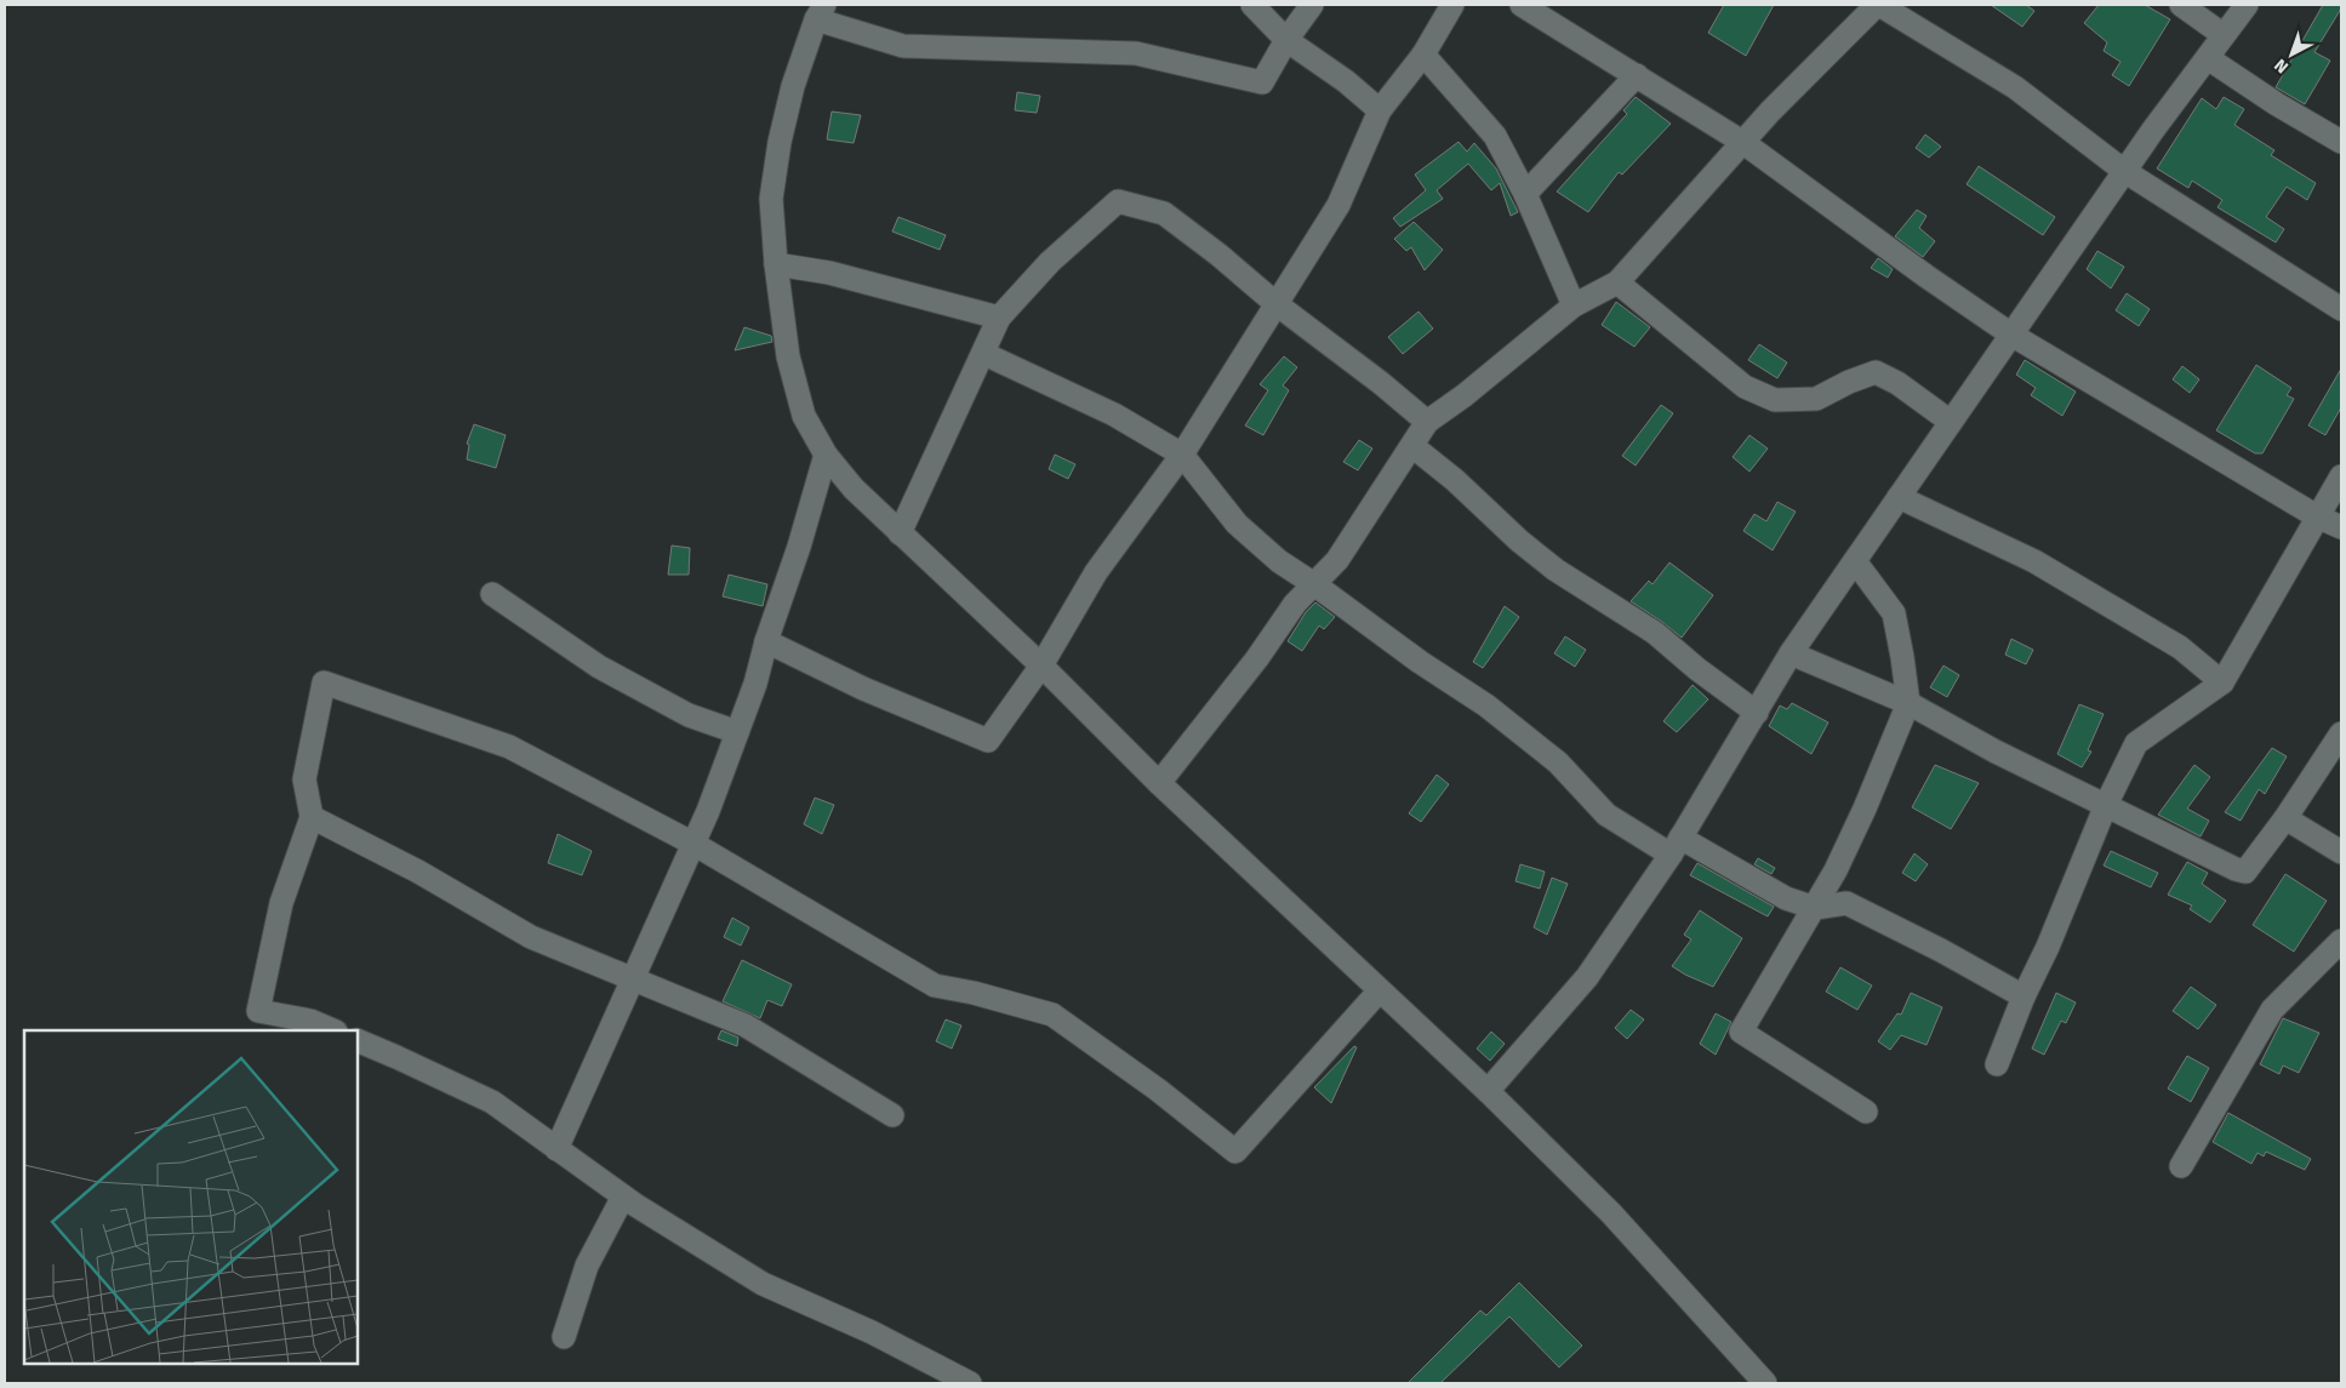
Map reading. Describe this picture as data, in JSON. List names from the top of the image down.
{
  "north": "bottom left"
}
